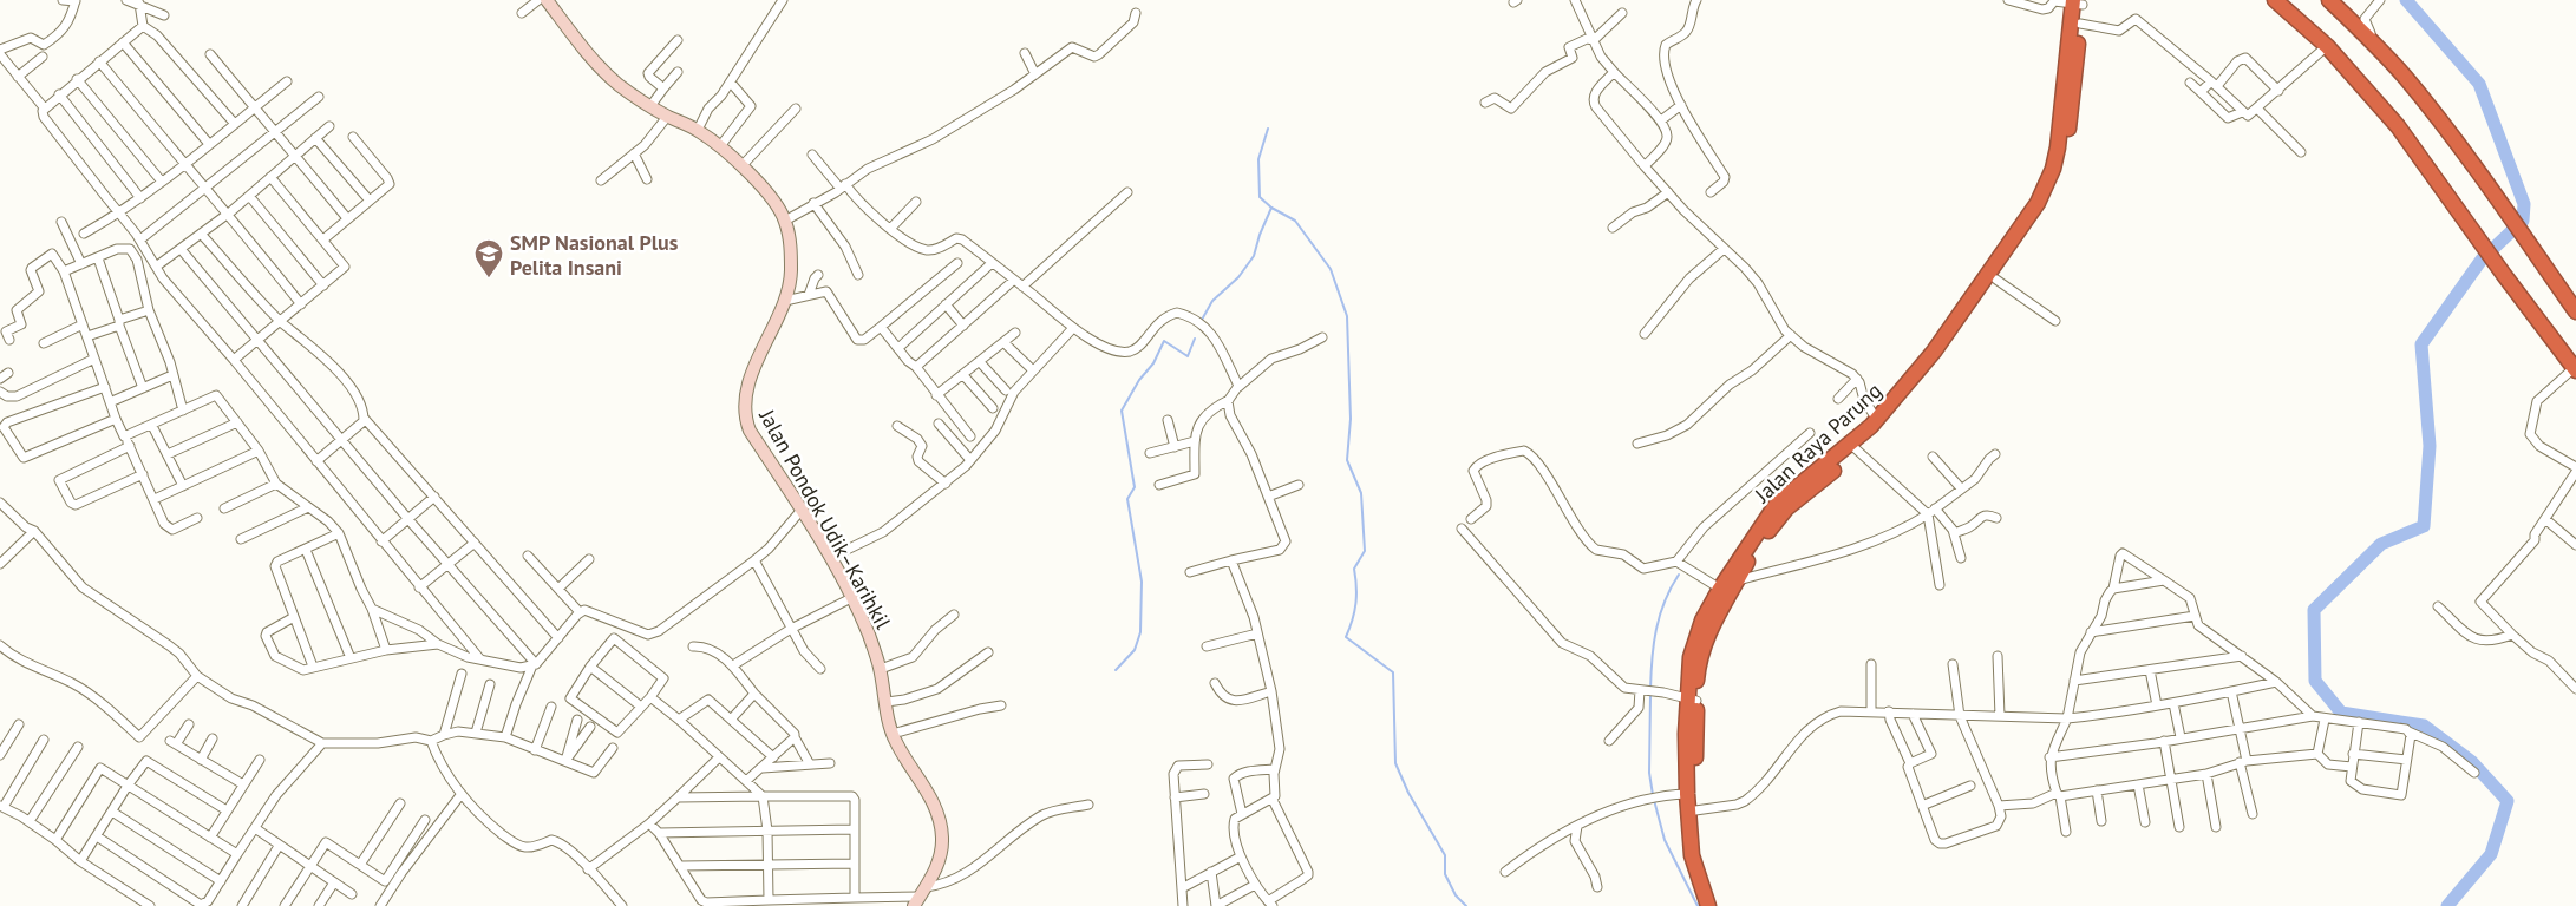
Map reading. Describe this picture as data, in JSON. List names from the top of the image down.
{
  "streets": {
    "highway": ["Jalan Raya Parung"],
    "street": ["Jalan Pondok Udik–Karihkil"]
  },
  "places": {
    "school or university": ["SMP Nasional Plus Pelita Insani"]
  }
}
